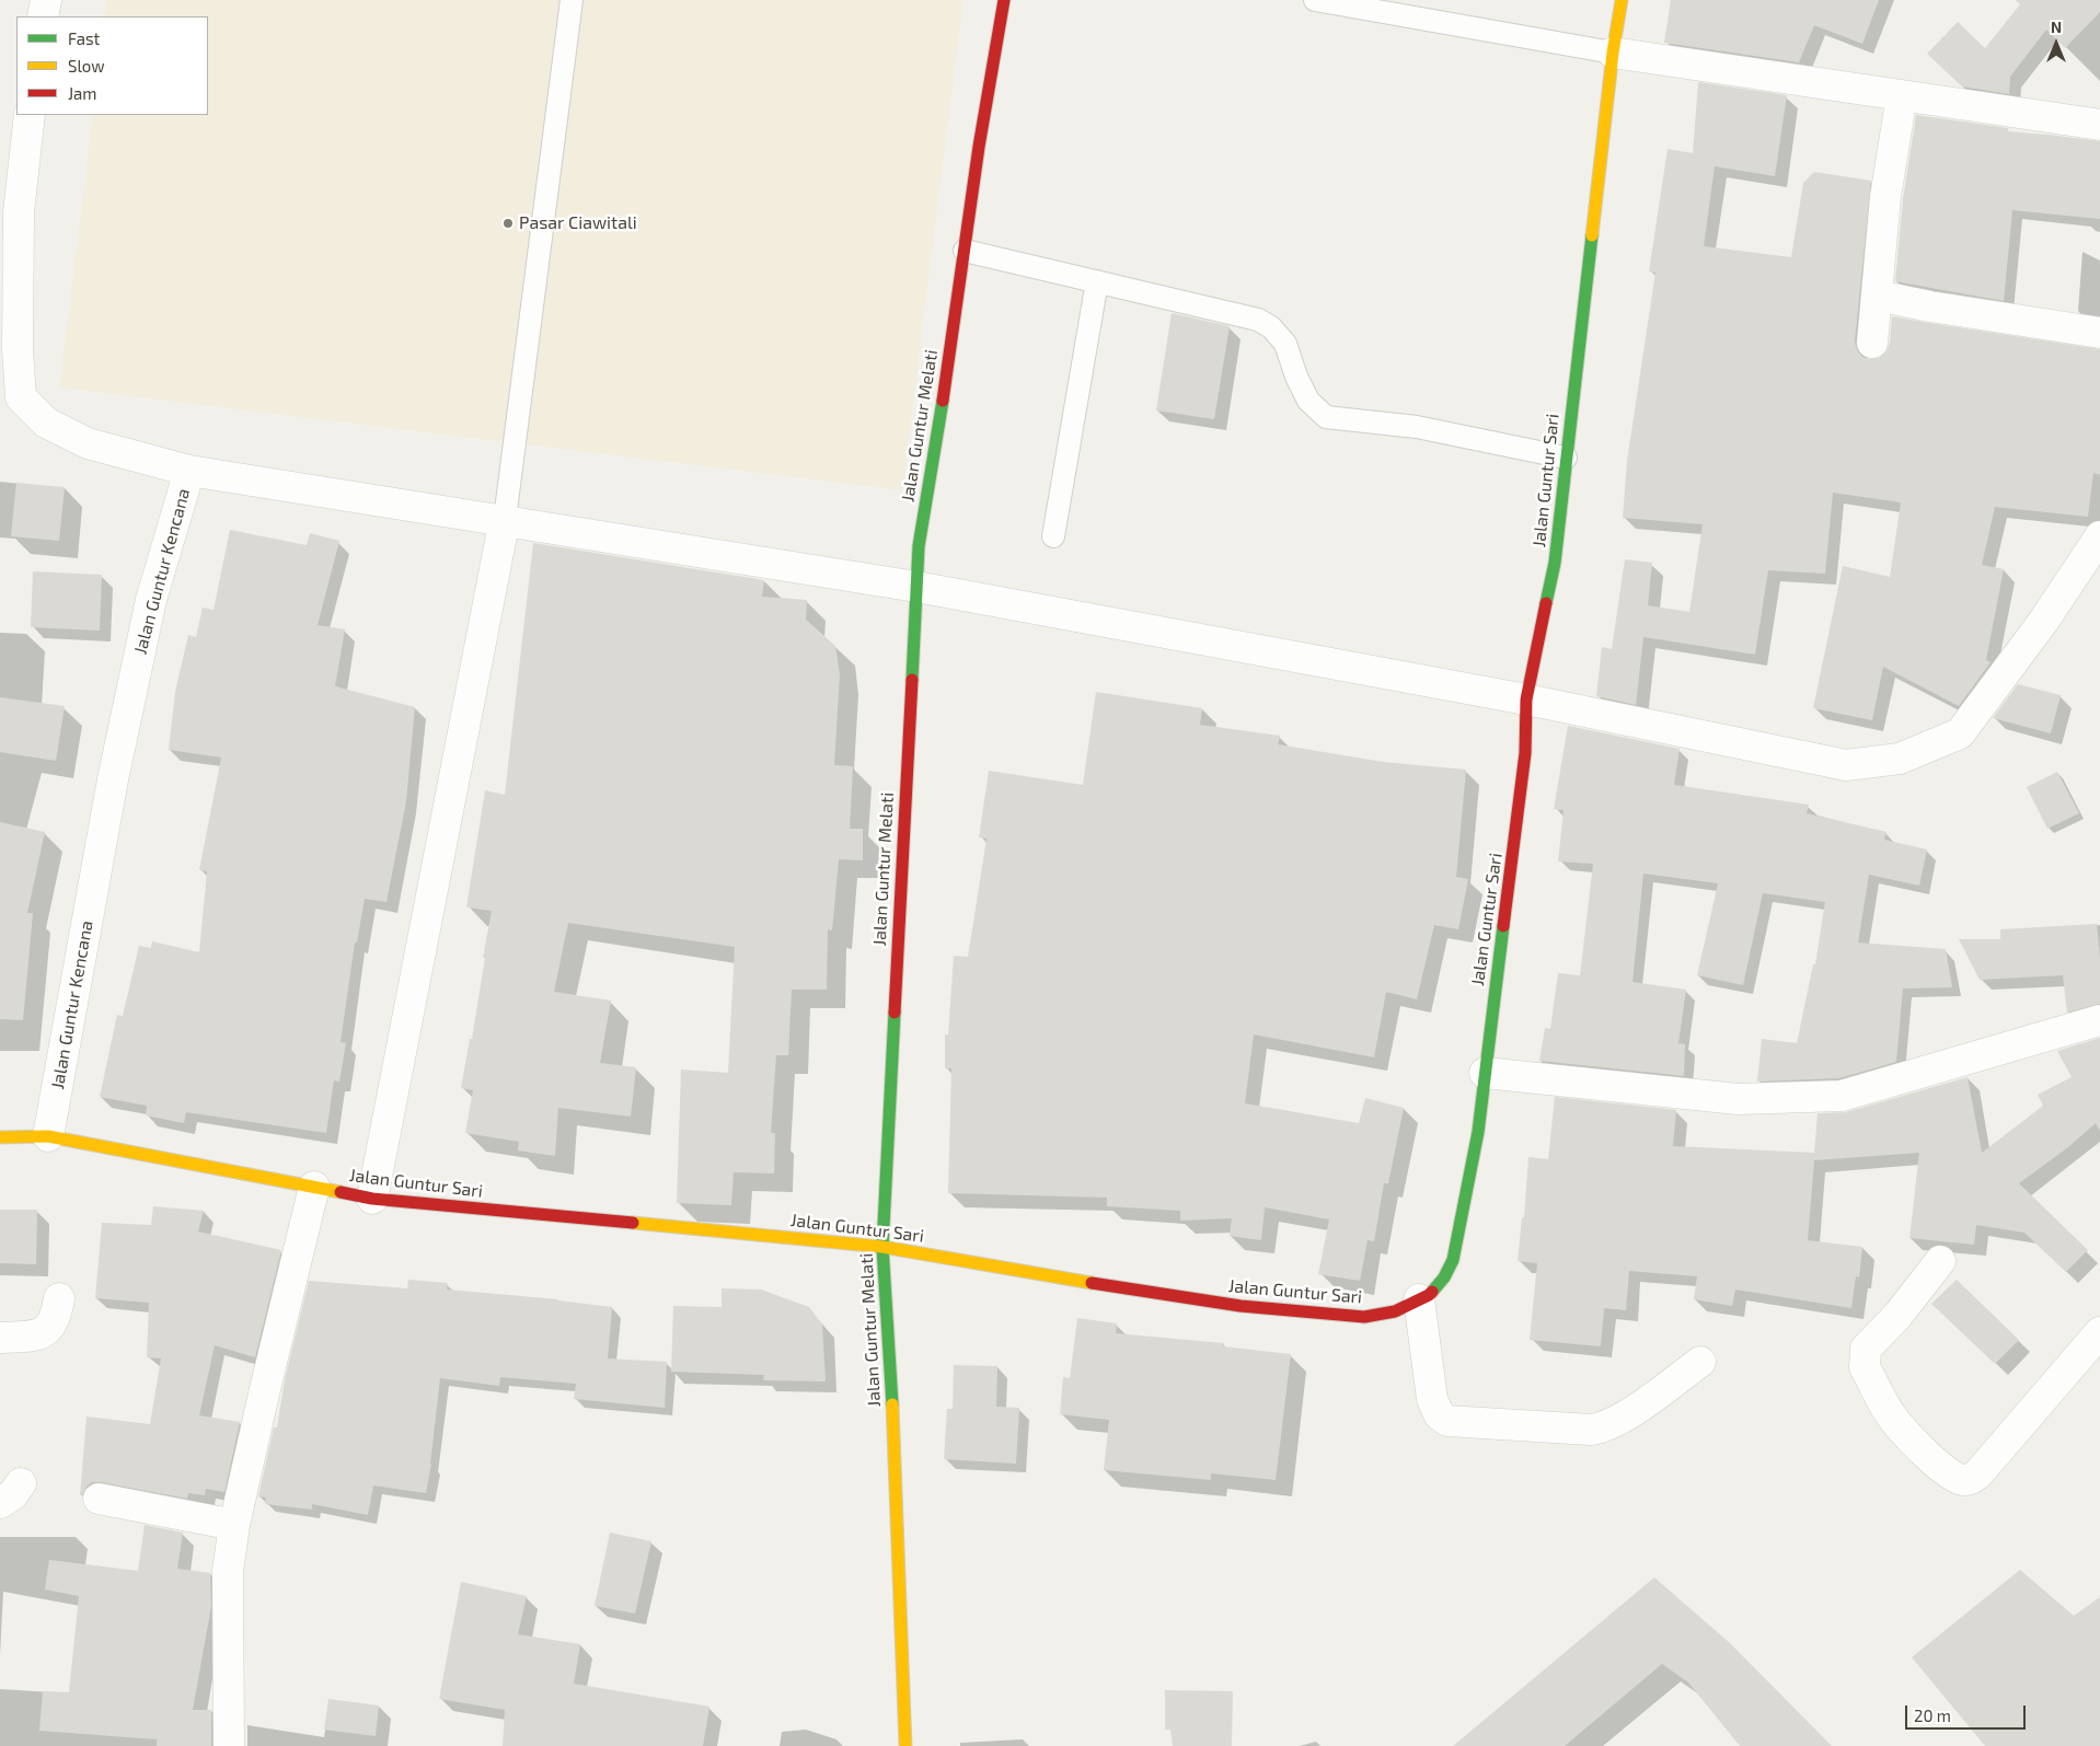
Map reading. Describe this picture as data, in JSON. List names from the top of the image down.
{
  "streets": {
    "street": ["Jalan Guntur Melati", "Jalan Guntur Sari", "Jalan Guntur Kencana"]
  },
  "crossings": [
    ["Jalan Guntur Melati", "Jalan Guntur Sari"],
    ["Jalan Guntur Sari", "Jalan Guntur Kencana"]
  ],
  "places": ["Pasar Ciawitali"],
  "legend": ["Fast", "Slow", "Jam"],
  "scale_bar": "20 m",
  "north": "top"
}
